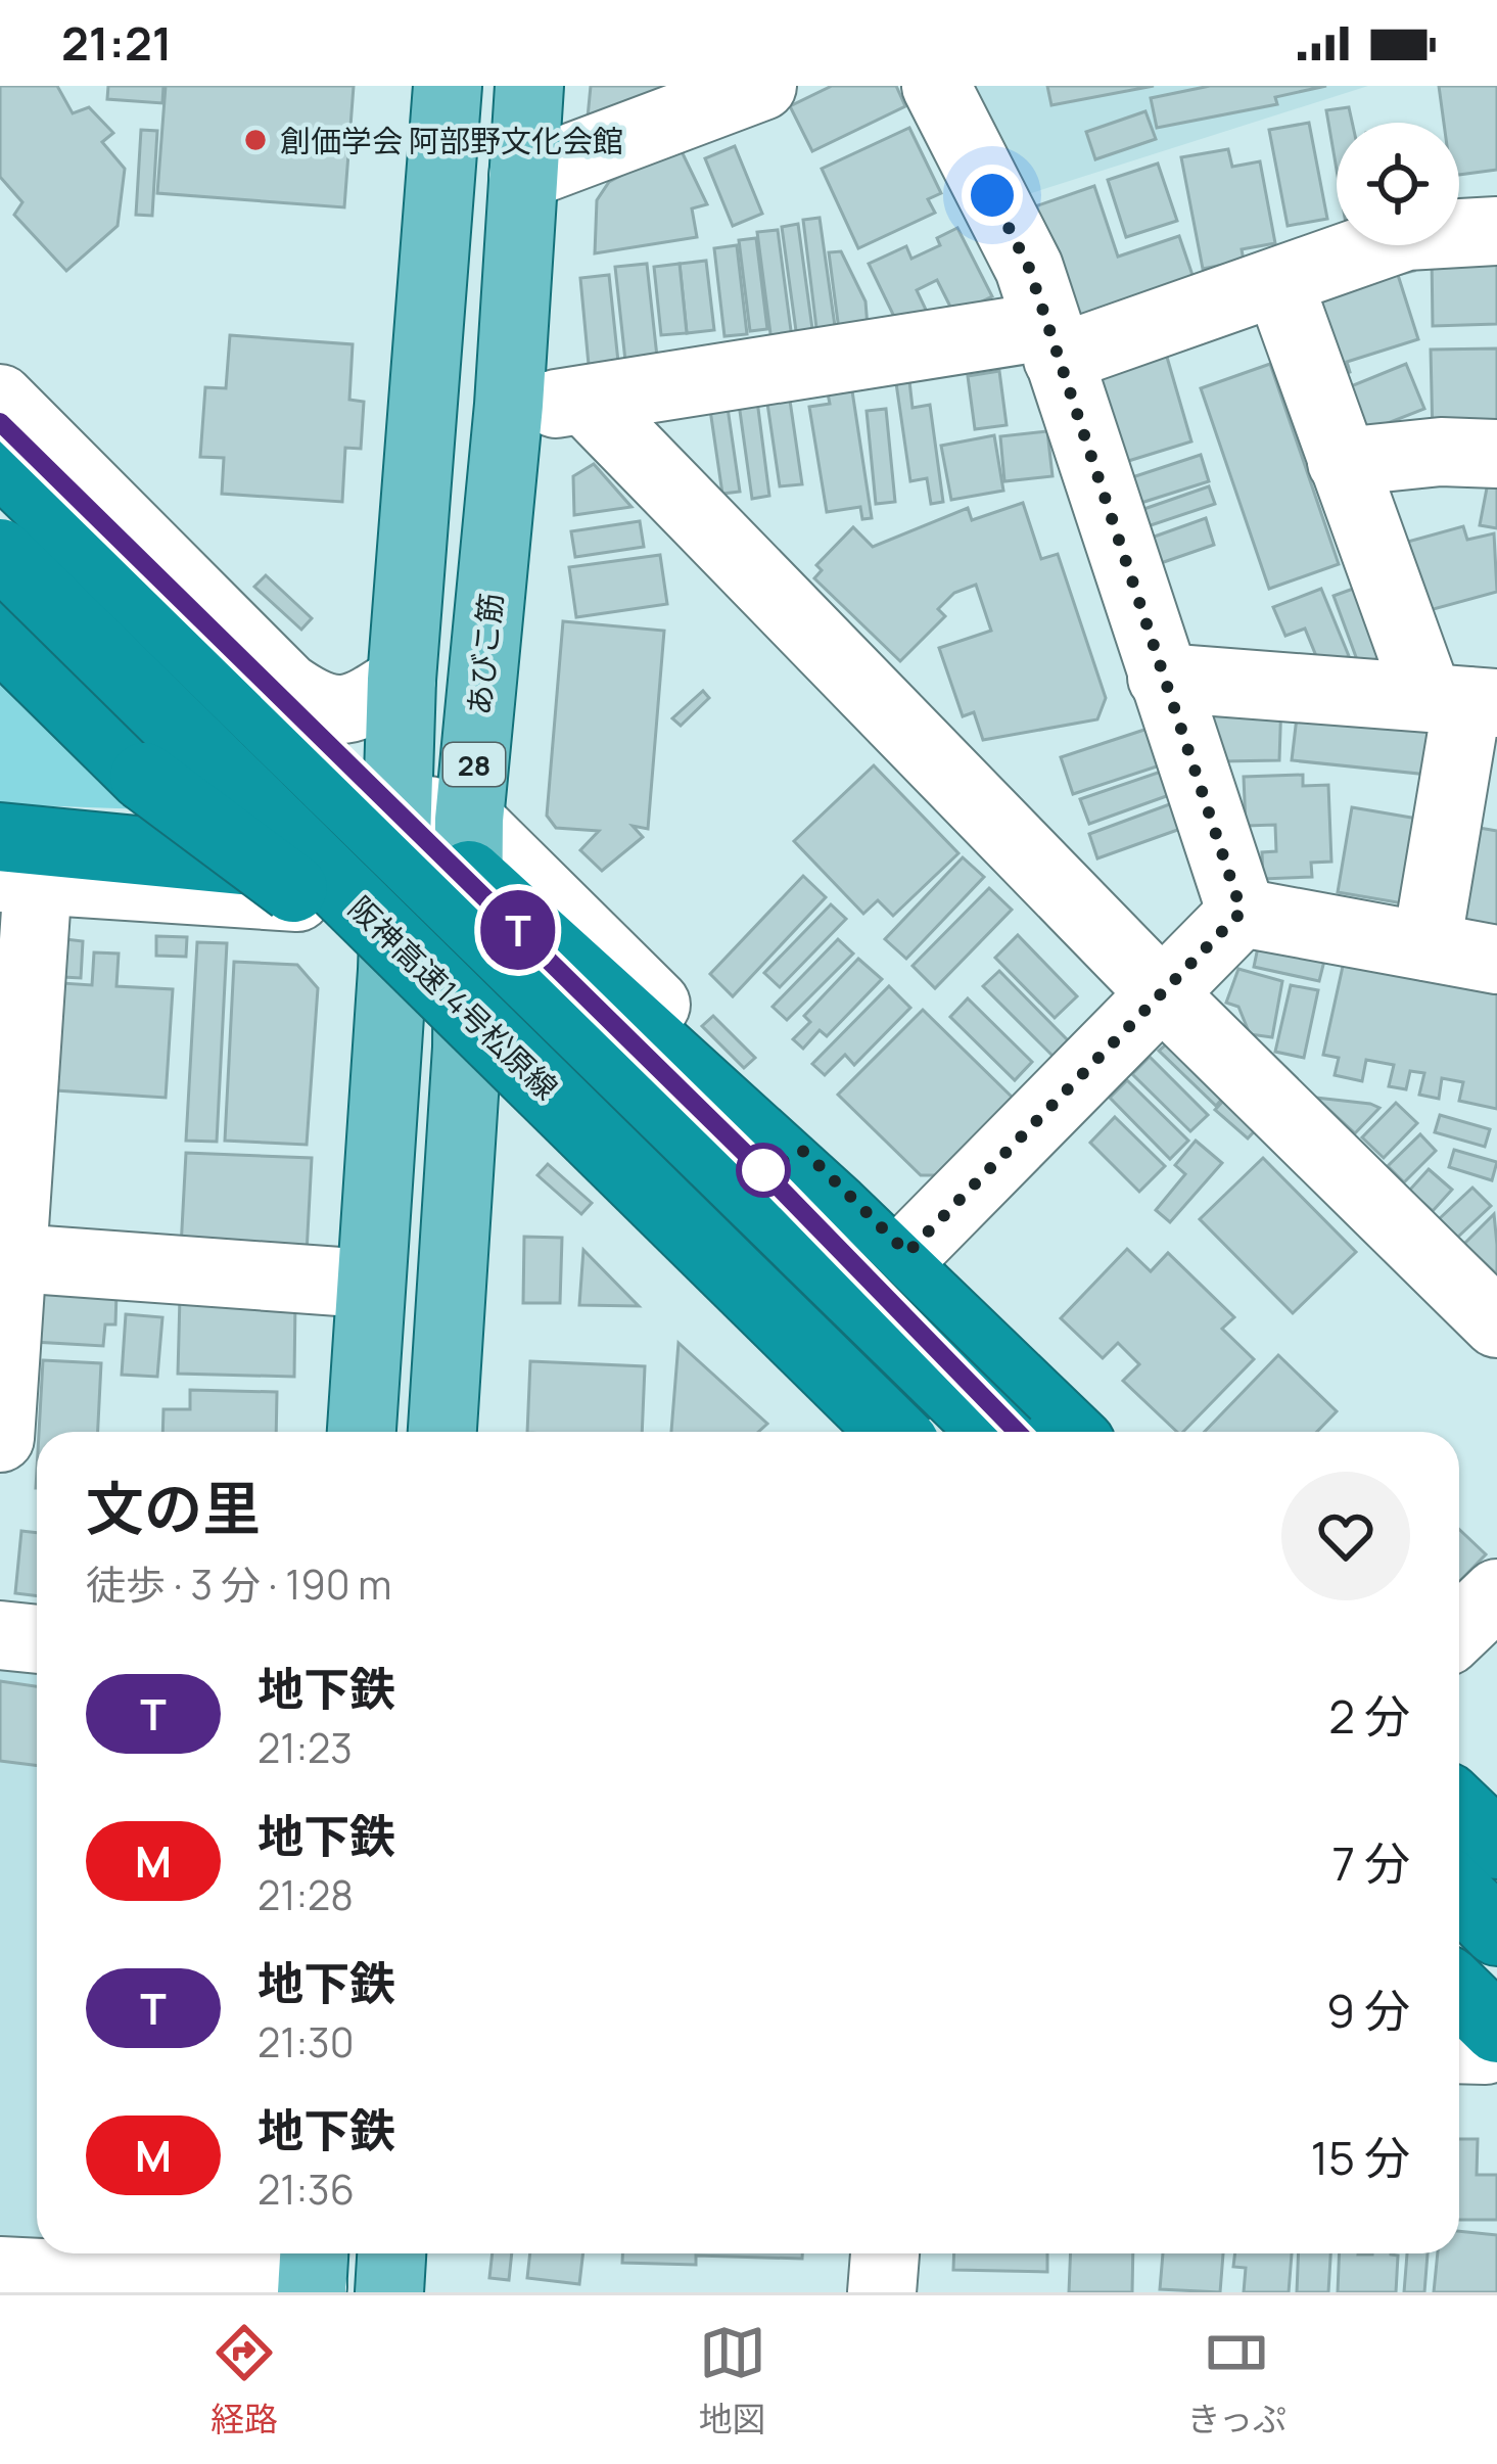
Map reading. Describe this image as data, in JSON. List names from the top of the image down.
{
  "streets": {
    "highway": ["阪神高速14号松原線"],
    "main road": ["あびこ筋", "28"]
  },
  "crossings": [
    ["あびこ筋", "阪神高速14号松原線"]
  ],
  "places": ["創価学会 阿部野文化会館"],
  "lines": ["metro line T"],
  "page": {
    "status": "21:21",
    "on_map": "T",
    "heading": ["文の里", "徒歩 · 3 分 · 190 m"],
    "list": [
      {
        "mark": "T",
        "name": "地下鉄",
        "note": "21:23",
        "value": "2 分"
      },
      {
        "mark": "M",
        "name": "地下鉄",
        "note": "21:28",
        "value": "7 分"
      },
      {
        "mark": "T",
        "name": "地下鉄",
        "note": "21:30",
        "value": "9 分"
      },
      {
        "mark": "M",
        "name": "地下鉄",
        "note": "21:36",
        "value": "15 分"
      }
    ],
    "tabs": ["経路", "地図", "きっぷ"]
  }
}
